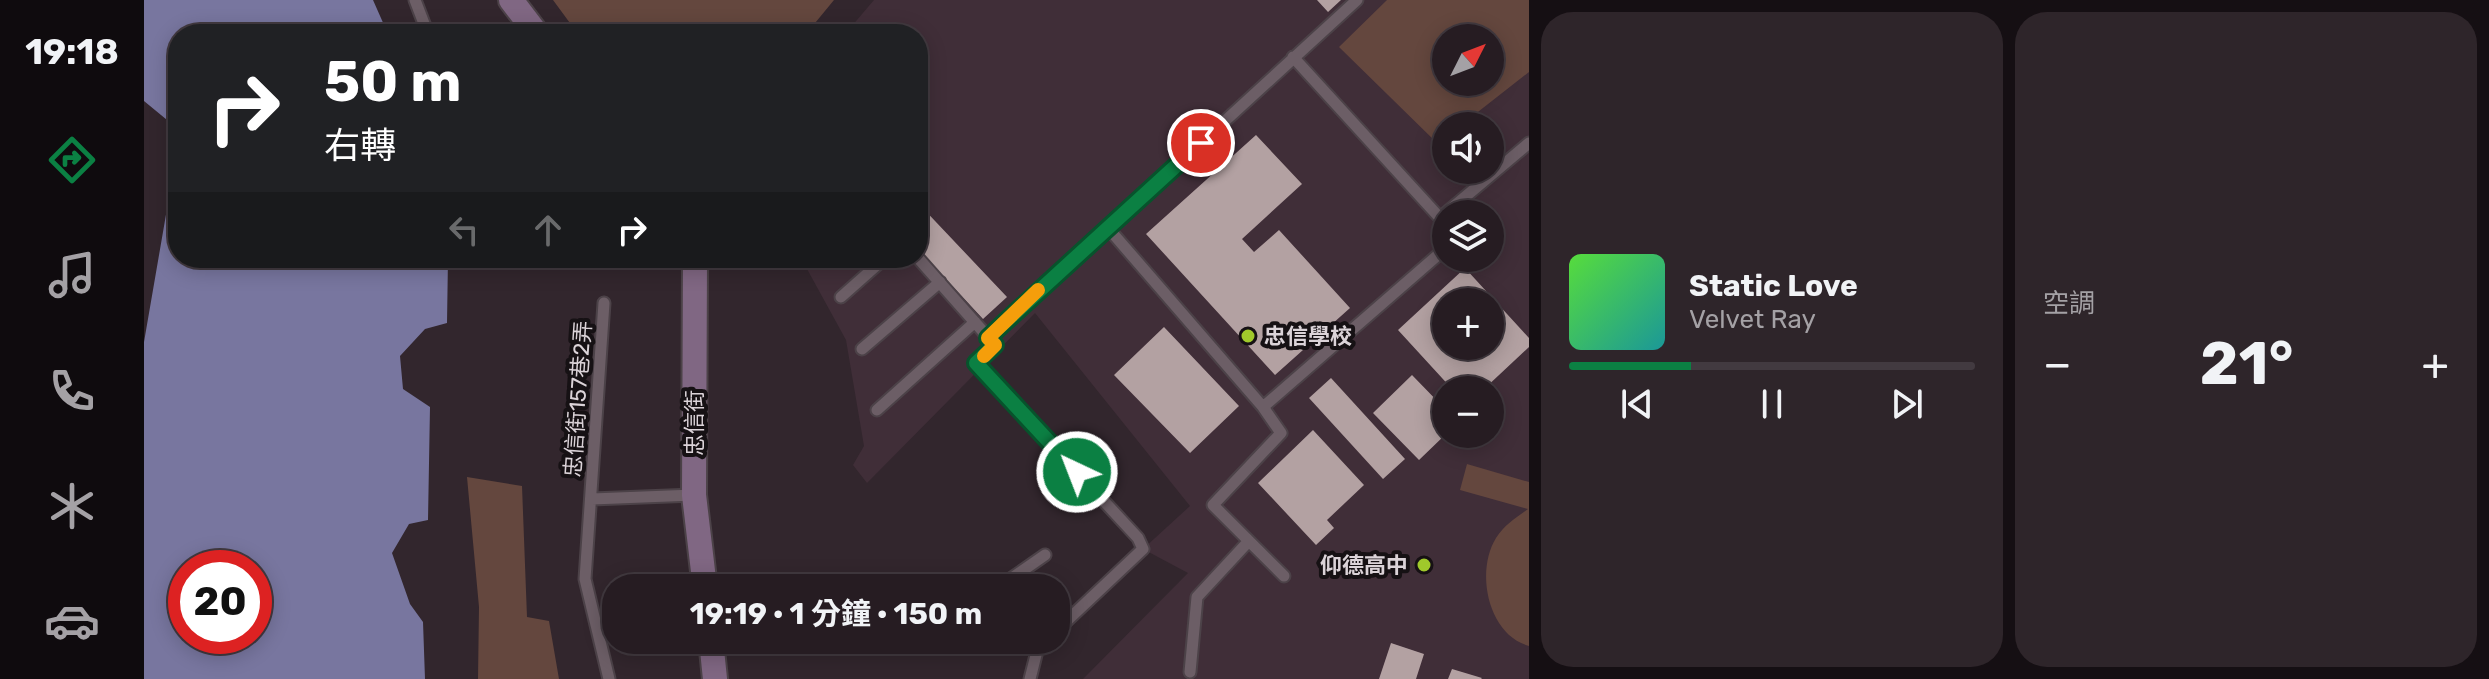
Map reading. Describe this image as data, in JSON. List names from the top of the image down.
{
  "streets": {
    "street": ["忠信街"],
    "lane": ["忠信街157巷2弄"]
  },
  "places": ["忠信學校", "仰德高中"],
  "north": "top right",
  "page": {
    "tabs": "19:18",
    "tile": "空調",
    "map_buttons": ["+", "−"],
    "turn": ["50 m", "右轉"],
    "song": ["Static Love", "Velvet Ray"],
    "heat": ["−", "21°", "+"],
    "limit": "20",
    "trip": "19:19 · 1 分鐘 · 150 m"
  }
}
